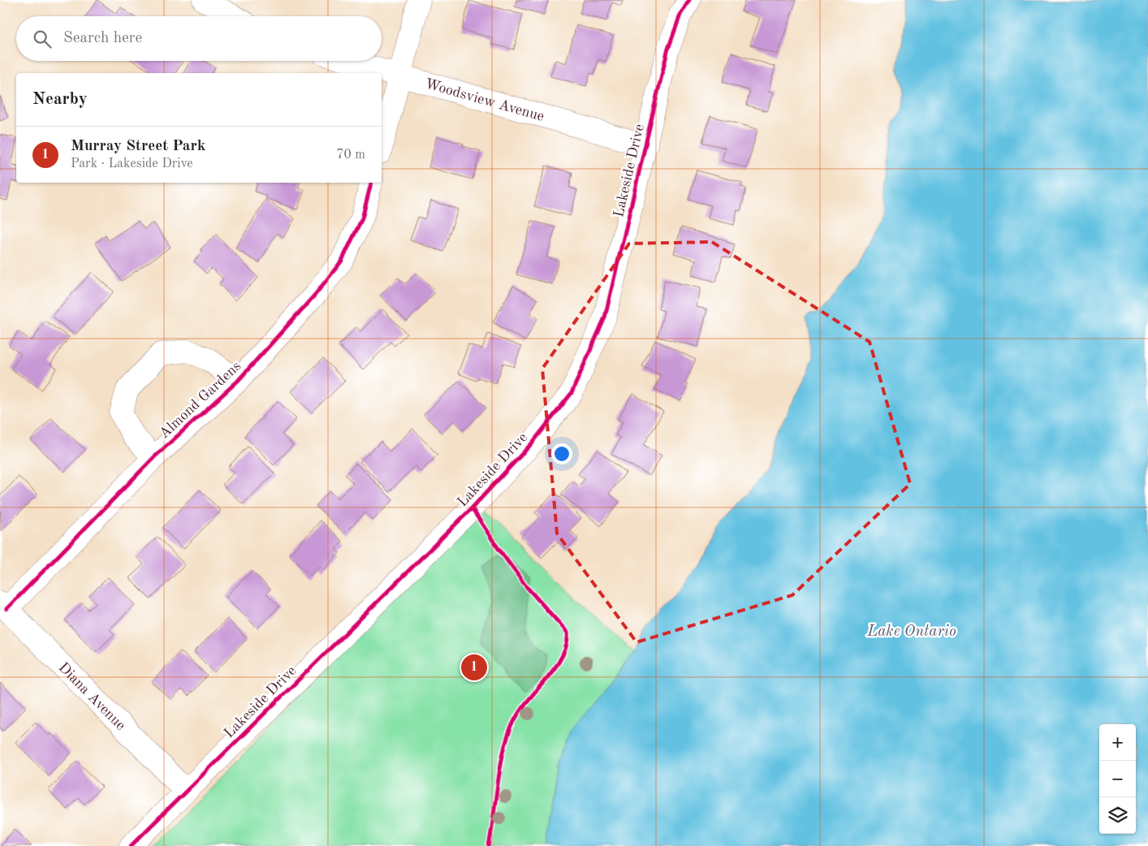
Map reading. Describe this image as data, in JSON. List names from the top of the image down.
{
  "streets": {
    "street": [
      "Woodsview Avenue",
      "Lakeside Drive",
      "Almond Gardens",
      "Diana Avenue"
    ]
  },
  "crossings": [
    ["Woodsview Avenue", "Lakeside Drive"],
    ["Lakeside Drive", "Diana Avenue"],
    ["Almond Gardens", "Diana Avenue"]
  ],
  "water": ["Lake Ontario"],
  "page": {
    "search": "Search here",
    "heading": "Nearby",
    "list": [
      {
        "mark": "1",
        "name": "Murray Street Park",
        "note": "Park · Lakeside Drive",
        "value": "70 m"
      }
    ],
    "pins": "1",
    "map_buttons": ["+", "−"]
  }
}
